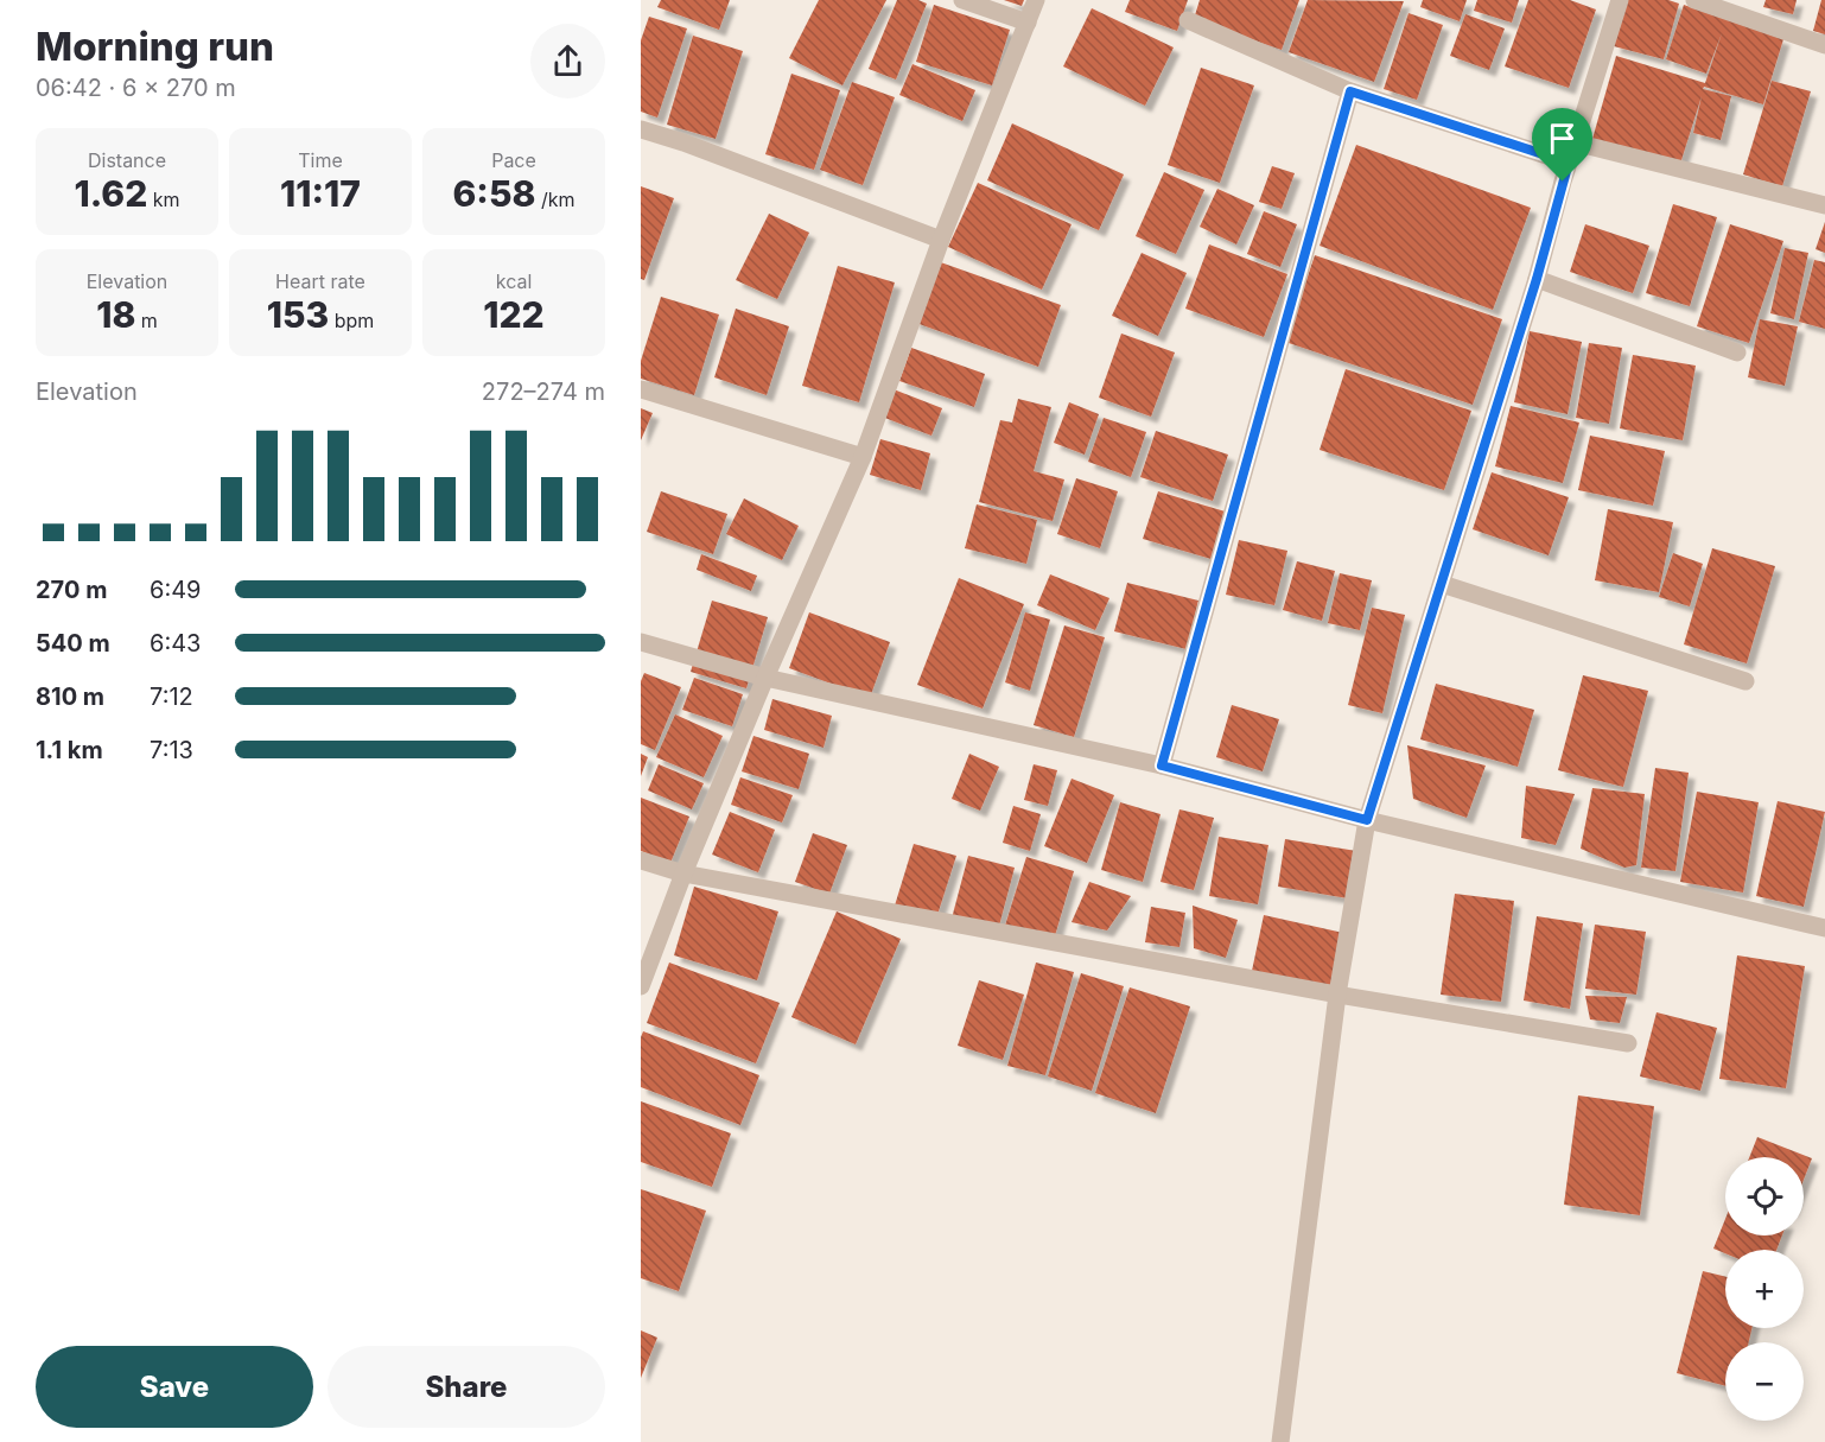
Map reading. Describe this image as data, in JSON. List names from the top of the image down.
{
  "page": {
    "heading": ["Morning run", "06:42 · 6 × 270 m"],
    "stats": [
      ["Distance", "1.62 km"],
      ["Time", "11:17"],
      ["Pace", "6:58 /km"],
      ["Elevation", "18 m"],
      ["Heart rate", "153 bpm"],
      ["kcal", "122"]
    ],
    "chart": ["Elevation", "272–274 m"],
    "list": [
      {
        "name": "270 m",
        "note": "6:49"
      },
      {
        "name": "540 m",
        "note": "6:43"
      },
      {
        "name": "810 m",
        "note": "7:12"
      },
      {
        "name": "1.1 km",
        "note": "7:13"
      }
    ],
    "map_buttons": ["+", "−"],
    "buttons": ["Save", "Share"]
  }
}
